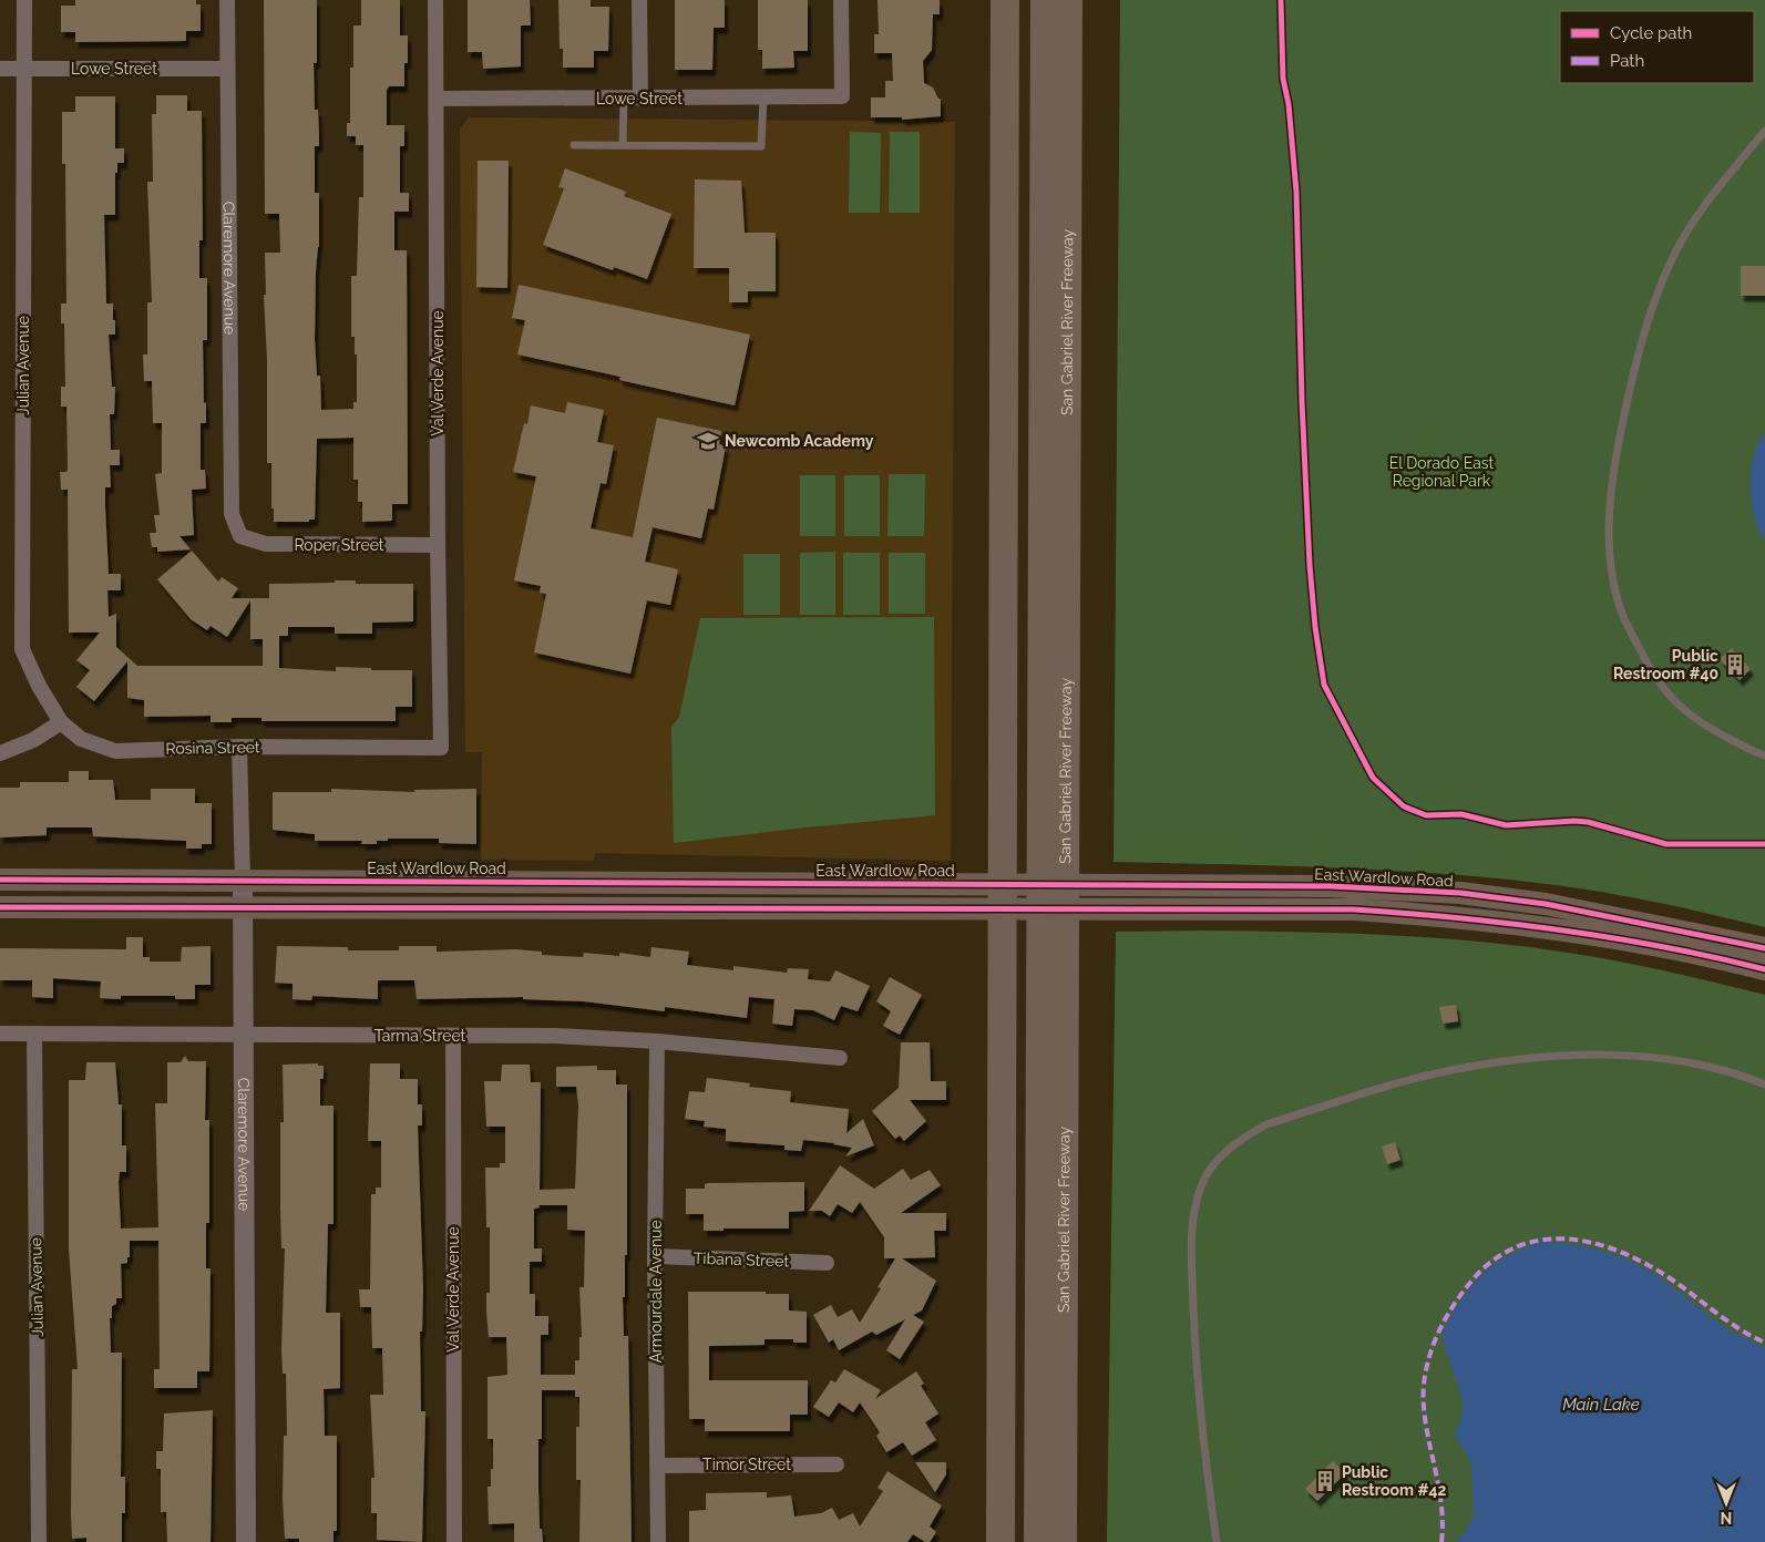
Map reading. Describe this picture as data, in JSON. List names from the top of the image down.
{
  "streets": {
    "highway": ["San Gabriel River Freeway"],
    "main road": ["East Wardlow Road"],
    "street": [
      "Lowe Street",
      "Claremore Avenue",
      "Julian Avenue",
      "Val Verde Avenue",
      "Roper Street",
      "Rosina Street",
      "Tarma Street",
      "Tibana Street",
      "Armourdale Avenue",
      "Timor Street"
    ]
  },
  "crossings": [
    ["Lowe Street", "Claremore Avenue"],
    ["Lowe Street", "Julian Avenue"],
    ["Lowe Street", "Val Verde Avenue"],
    ["Claremore Avenue", "Roper Street"],
    ["Claremore Avenue", "Rosina Street"],
    ["Claremore Avenue", "East Wardlow Road"],
    ["Claremore Avenue", "Tarma Street"],
    ["Julian Avenue", "Rosina Street"],
    ["Julian Avenue", "Tarma Street"],
    ["Val Verde Avenue", "Roper Street"],
    ["Val Verde Avenue", "Rosina Street"],
    ["Val Verde Avenue", "Tarma Street"],
    ["Tarma Street", "Armourdale Avenue"],
    ["Tibana Street", "Armourdale Avenue"],
    ["Armourdale Avenue", "Timor Street"]
  ],
  "water": ["Main Lake"],
  "parks": ["El Dorado East Regional Park"],
  "places": {
    "school or university": ["Newcomb Academy"],
    "building": ["Public Restroom #40", "Public Restroom #42"]
  },
  "legend": ["Cycle path", "Path"],
  "north": "bottom"
}
